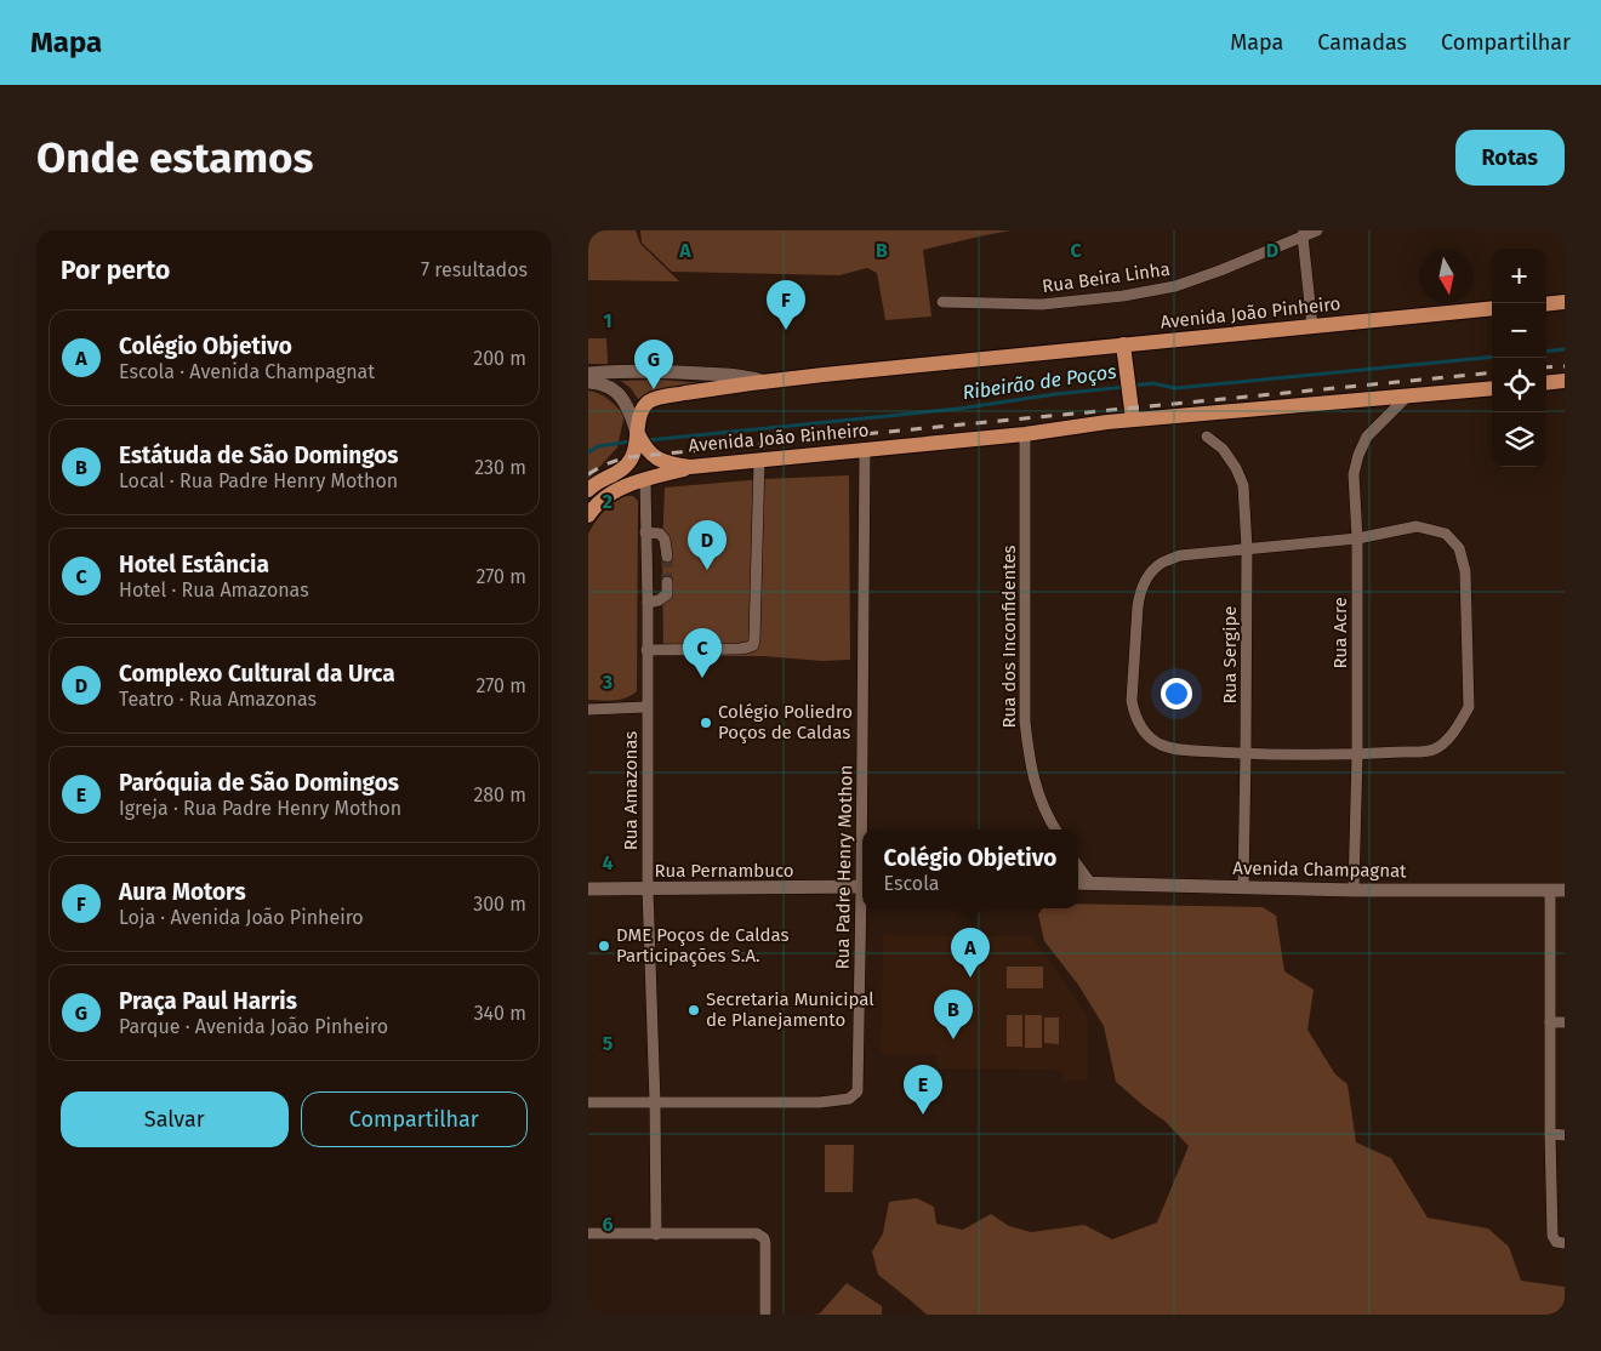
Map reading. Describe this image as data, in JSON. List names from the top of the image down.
{
  "streets": {
    "main road": ["Avenida João Pinheiro"],
    "street": [
      "Rua Beira Linha",
      "Rua Acre",
      "Rua dos Inconfidentes",
      "Rua Sergipe",
      "Rua Amazonas",
      "Rua Padre Henry Mothon",
      "Avenida Champagnat",
      "Rua Pernambuco"
    ]
  },
  "crossings": [
    ["Avenida João Pinheiro", "Rua Acre"],
    ["Avenida João Pinheiro", "Rua dos Inconfidentes"],
    ["Avenida João Pinheiro", "Rua Padre Henry Mothon"],
    ["Rua Acre", "Avenida Champagnat"],
    ["Rua Sergipe", "Avenida Champagnat"],
    ["Rua Amazonas", "Rua Padre Henry Mothon"],
    ["Rua Amazonas", "Rua Pernambuco"]
  ],
  "water": ["Ribeirão de Poços"],
  "places": ["Colégio Poliedro Poços de Caldas", "DME Poços de Caldas Participações S.A.", "Secretaria Municipal de Planejamento"],
  "north": "bottom",
  "page": {
    "header": "Mapa",
    "nav": ["Mapa", "Camadas", "Compartilhar"],
    "buttons": [
      "Rotas",
      ["Salvar", "Compartilhar"]
    ],
    "title": "Onde estamos",
    "heading": ["Por perto", "7 resultados"],
    "map_buttons": ["+", "−"],
    "pins": [
      "F",
      "G",
      "D",
      "C",
      "A",
      "B",
      "E"
    ],
    "list": [
      {
        "mark": "A",
        "name": "Colégio Objetivo",
        "note": "Escola · Avenida Champagnat",
        "value": "200 m"
      },
      {
        "mark": "B",
        "name": "Estátuda de São Domingos",
        "note": "Local · Rua Padre Henry Mothon",
        "value": "230 m"
      },
      {
        "mark": "C",
        "name": "Hotel Estância",
        "note": "Hotel · Rua Amazonas",
        "value": "270 m"
      },
      {
        "mark": "D",
        "name": "Complexo Cultural da Urca",
        "note": "Teatro · Rua Amazonas",
        "value": "270 m"
      },
      {
        "mark": "E",
        "name": "Paróquia de São Domingos",
        "note": "Igreja · Rua Padre Henry Mothon",
        "value": "280 m"
      },
      {
        "mark": "F",
        "name": "Aura Motors",
        "note": "Loja · Avenida João Pinheiro",
        "value": "300 m"
      },
      {
        "mark": "G",
        "name": "Praça Paul Harris",
        "note": "Parque · Avenida João Pinheiro",
        "value": "340 m"
      }
    ],
    "popup": ["Colégio Objetivo", "Escola"]
  },
  "grid": {
    "columns": [
      "A",
      "B",
      "C",
      "D"
    ],
    "rows": [
      "1",
      "2",
      "3",
      "4",
      "5",
      "6"
    ]
  }
}
